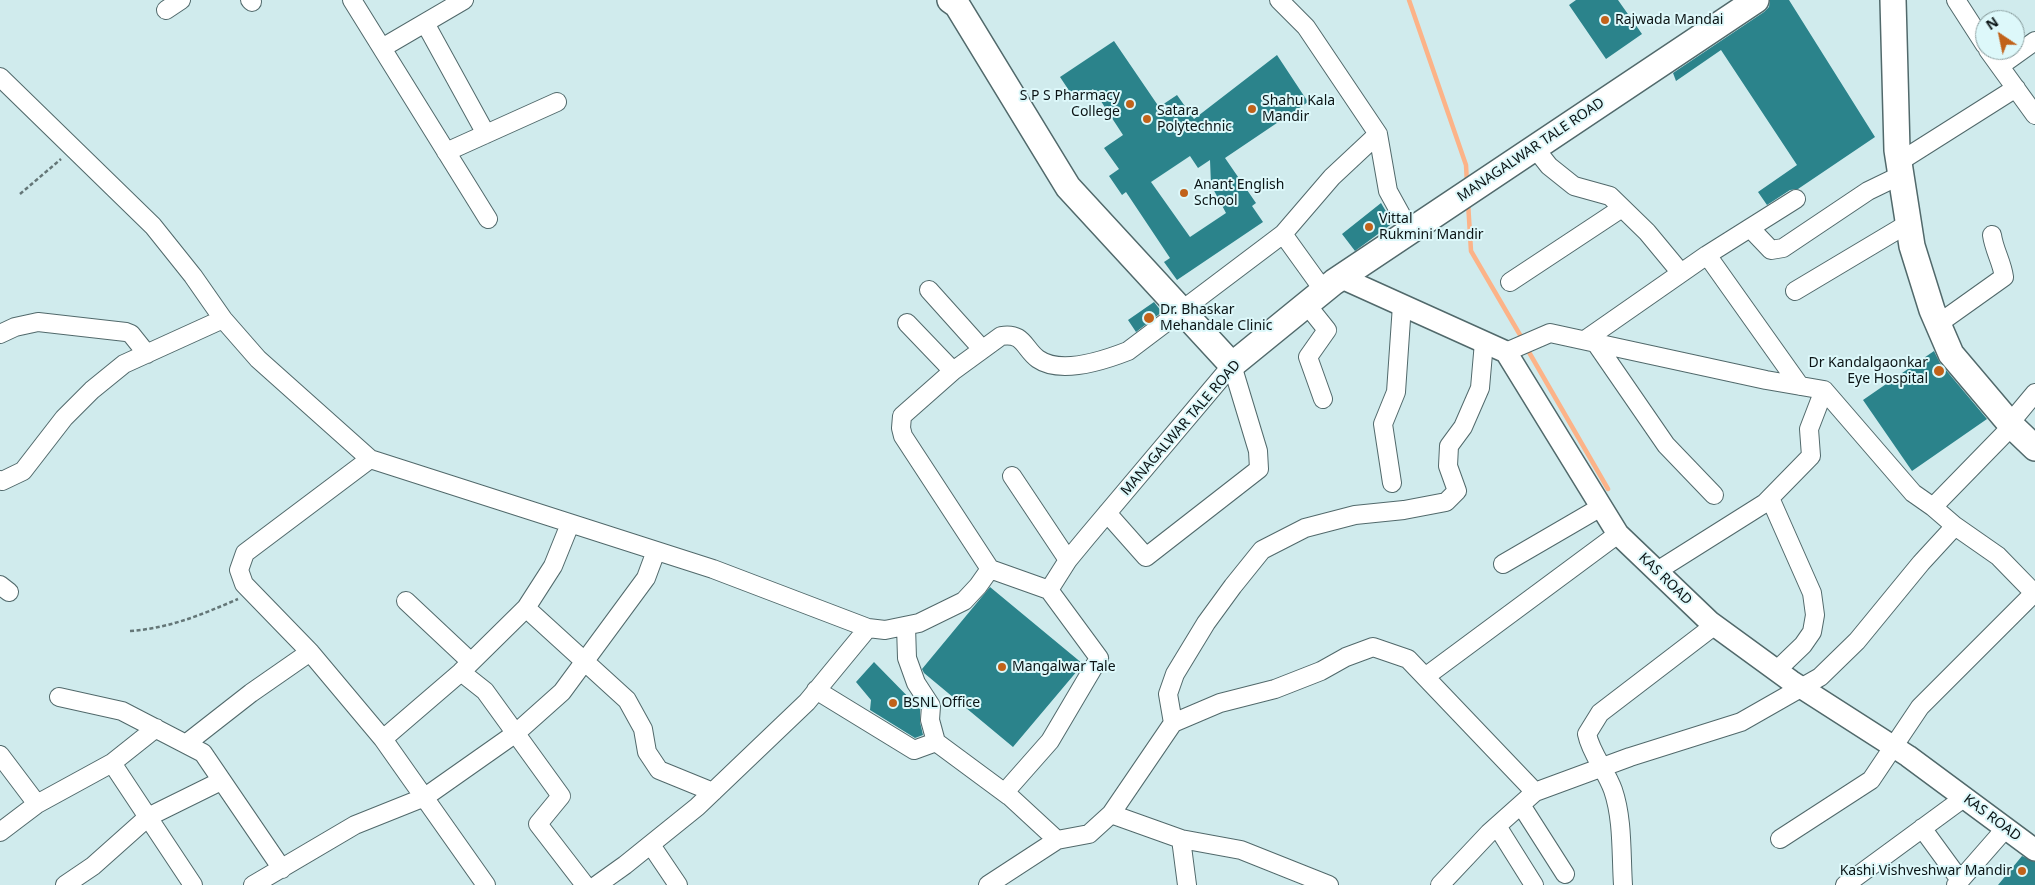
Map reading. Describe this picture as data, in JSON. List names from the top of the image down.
{
  "streets": {
    "main road": ["MANAGALWAR TALE ROAD"],
    "street": ["KAS ROAD"]
  },
  "places": [
    "Rajwada Mandai",
    "S P S Pharmacy College",
    "Shahu Kala Mandir",
    "Satara Polytechnic",
    "Anant English School",
    "Vittal Rukmini Mandir",
    "Dr. Bhaskar Mehandale Clinic",
    "Dr Kandalgaonkar Eye Hospital",
    "Mangalwar Tale",
    "BSNL Office",
    "Kashi Vishveshwar Mandir"
  ],
  "north": "top left"
}
